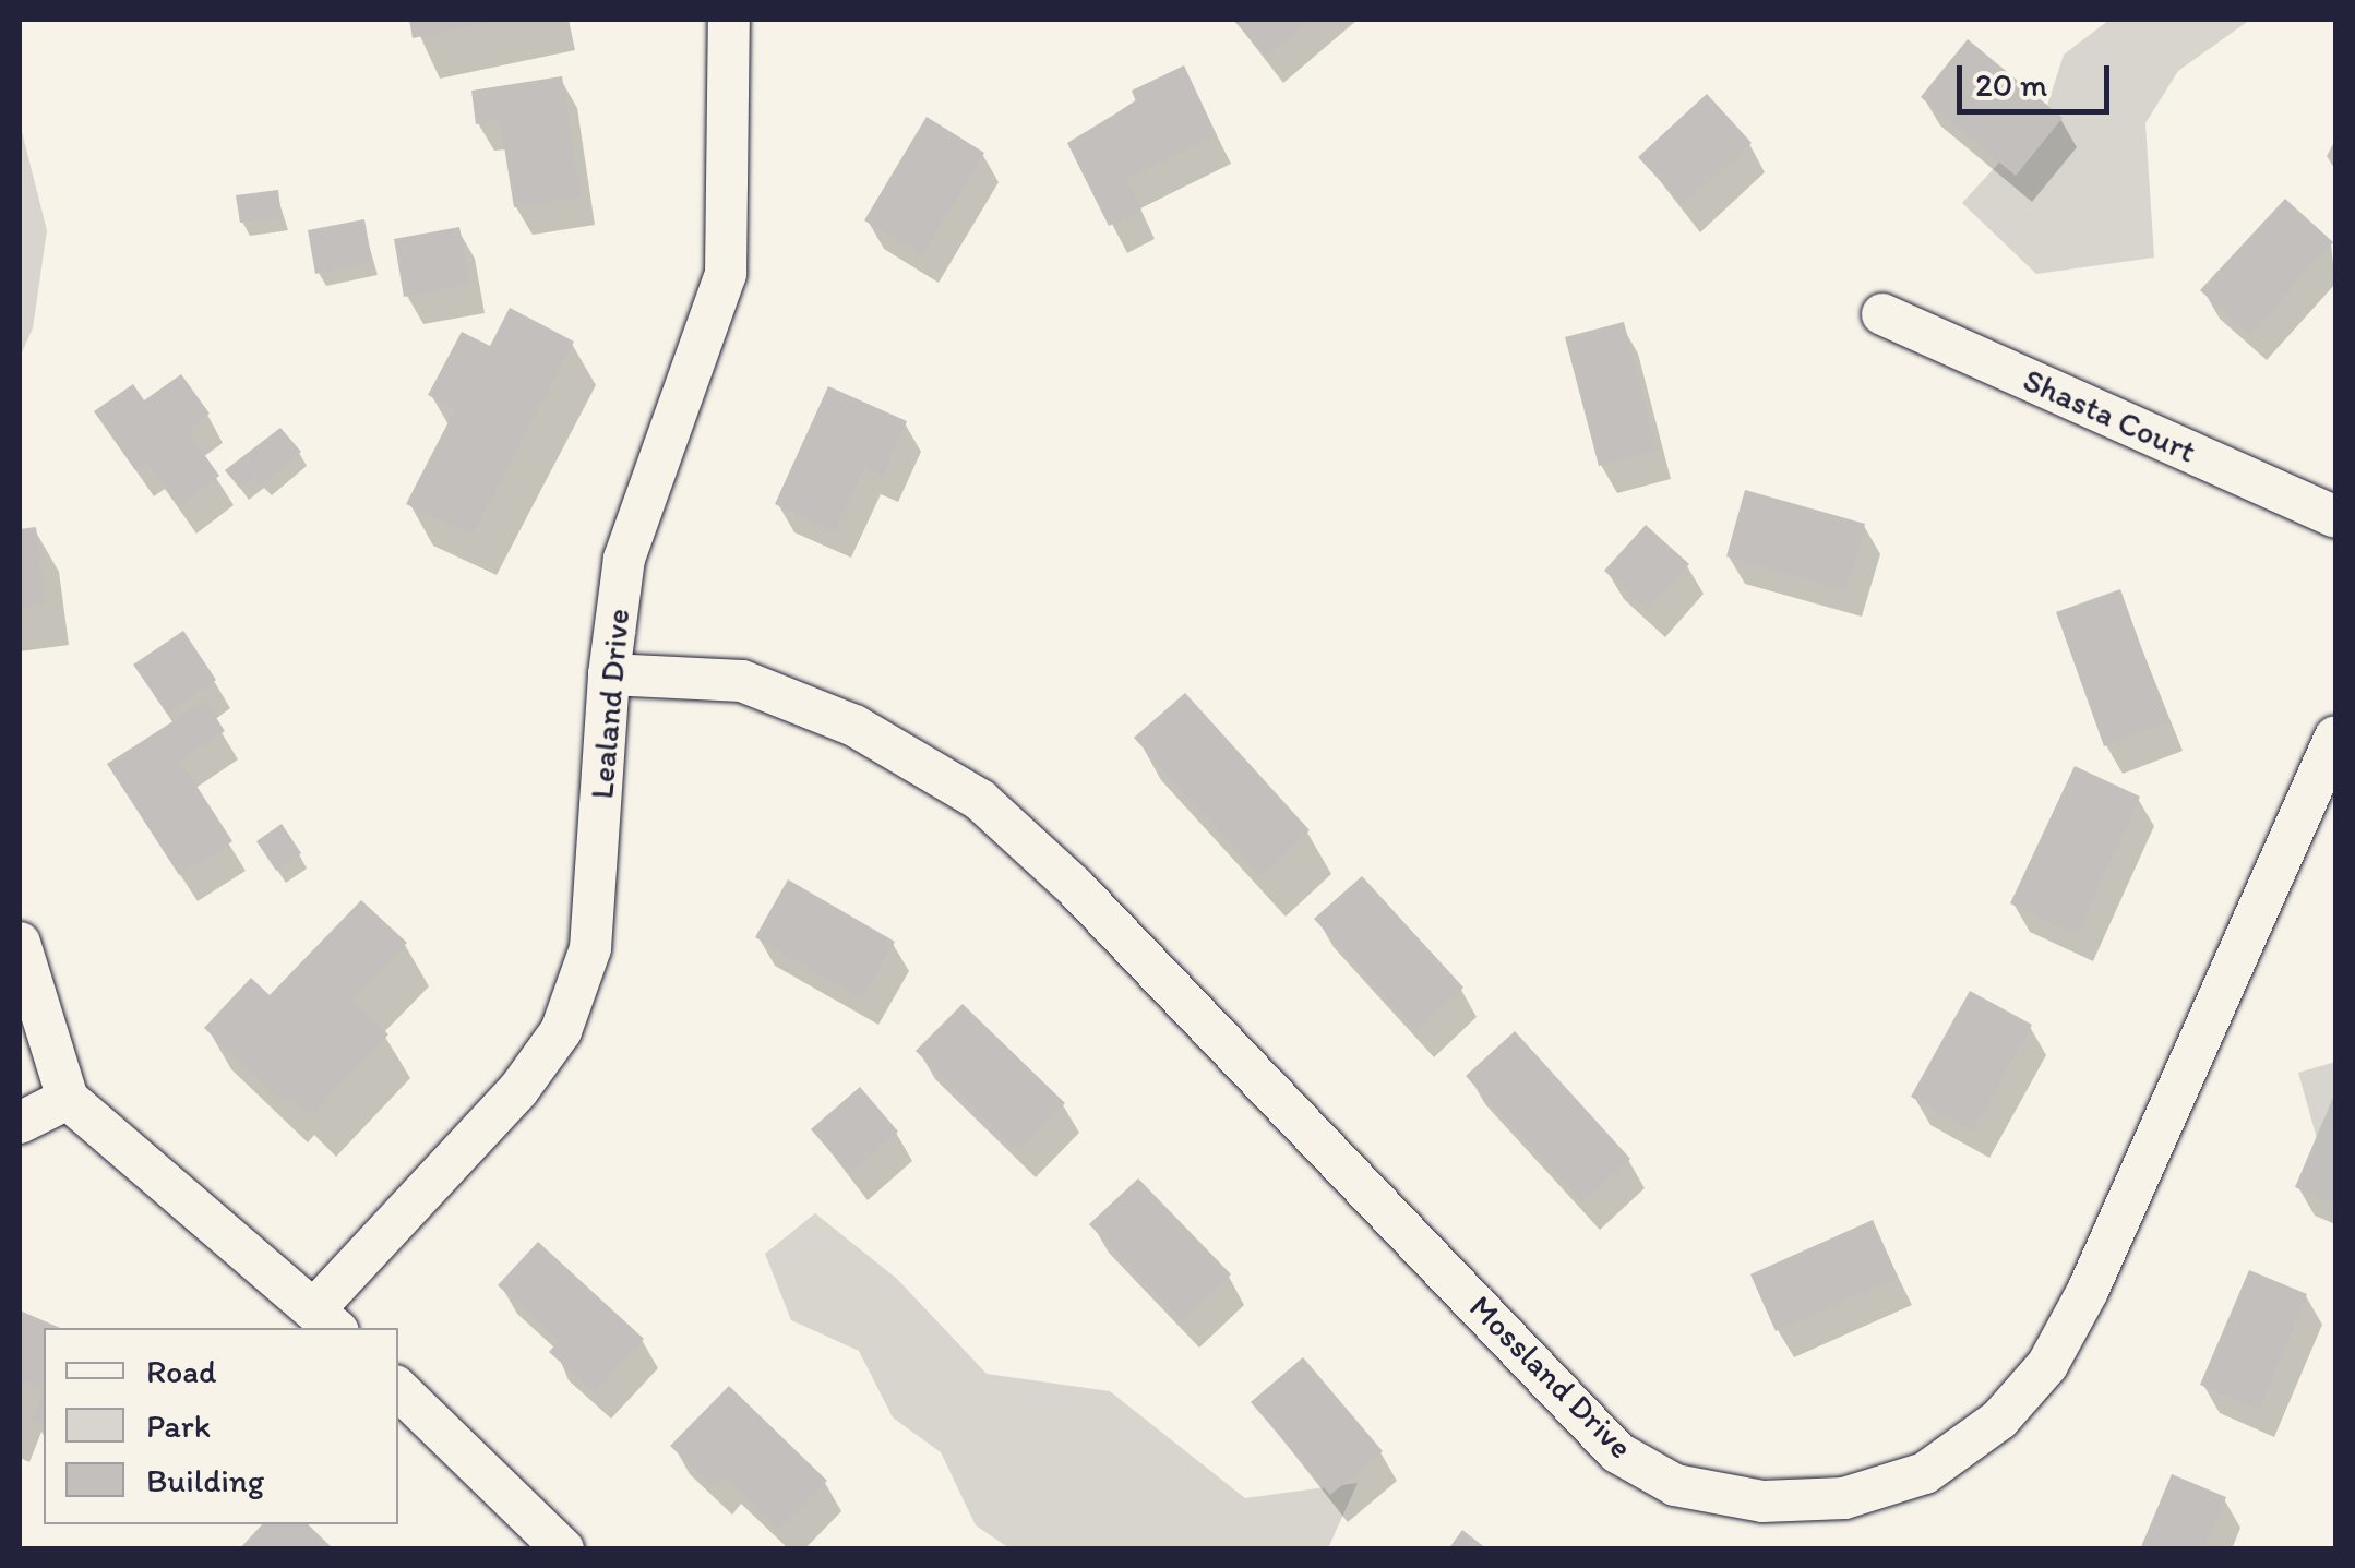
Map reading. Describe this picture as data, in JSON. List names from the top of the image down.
{
  "streets": {
    "street": ["Shasta Court", "Lealand Drive", "Mossland Drive"]
  },
  "crossings": [
    ["Lealand Drive", "Mossland Drive"]
  ],
  "legend": ["Road", "Park", "Building"],
  "scale_bar": "20 m"
}
